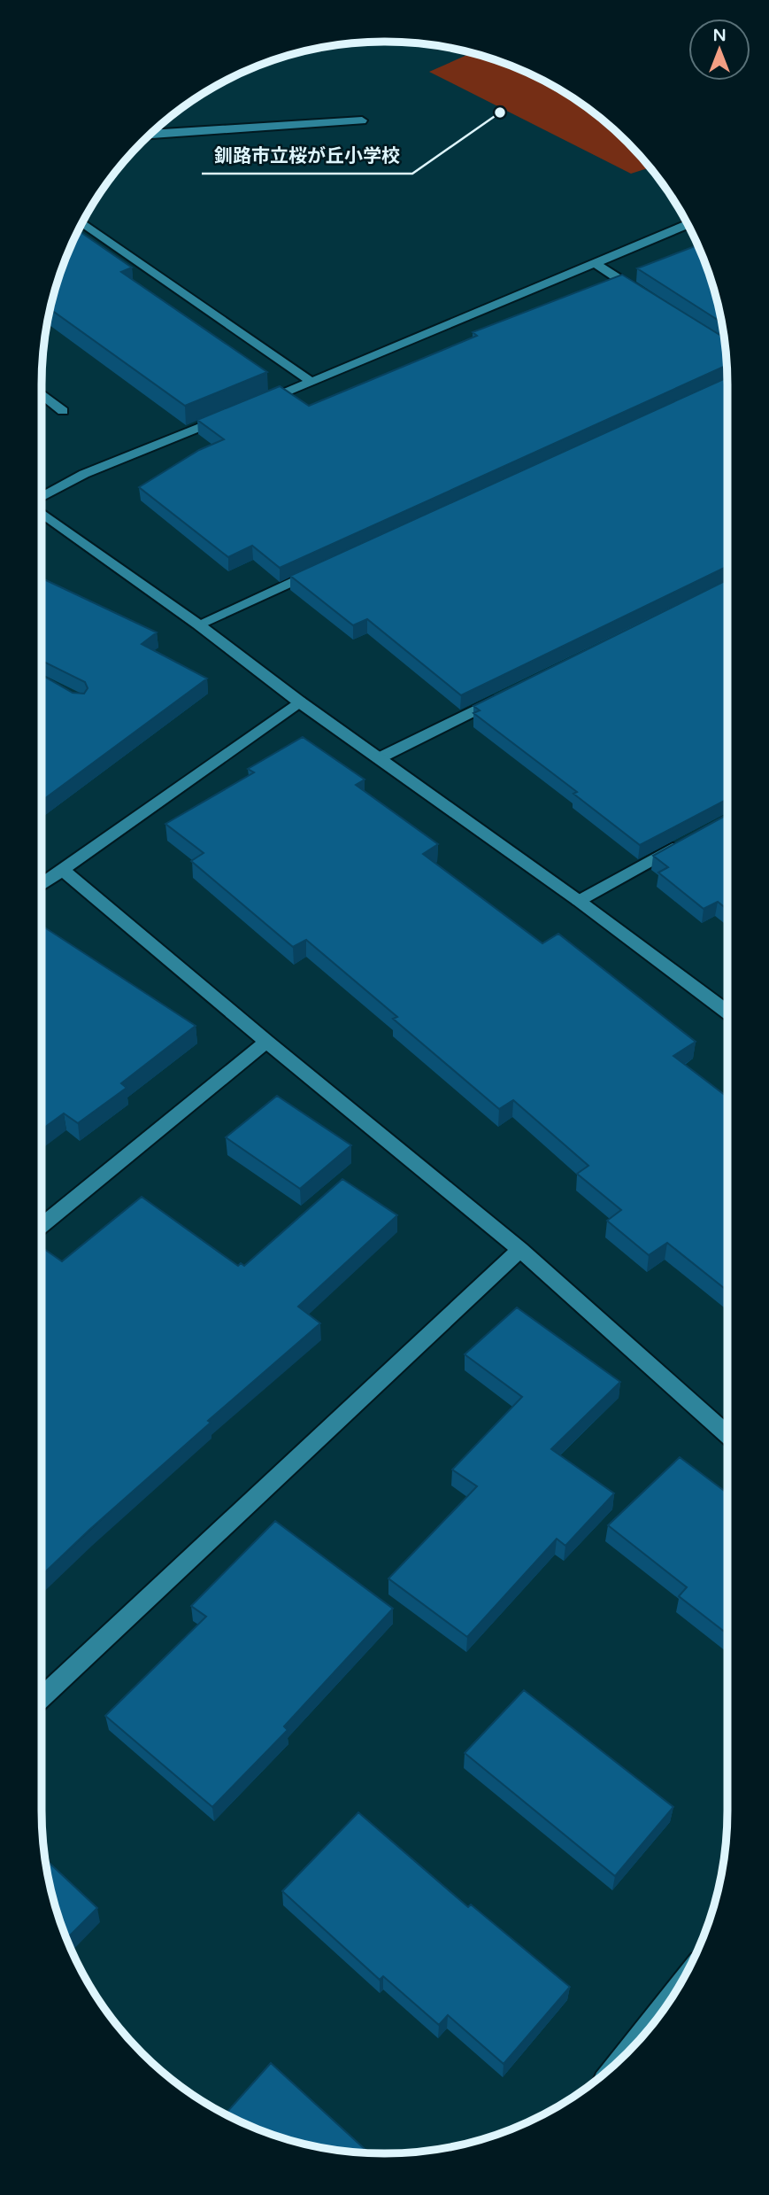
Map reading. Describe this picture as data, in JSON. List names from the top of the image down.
{
  "places": ["釧路市立桜が丘小学校"],
  "north": "top"
}
